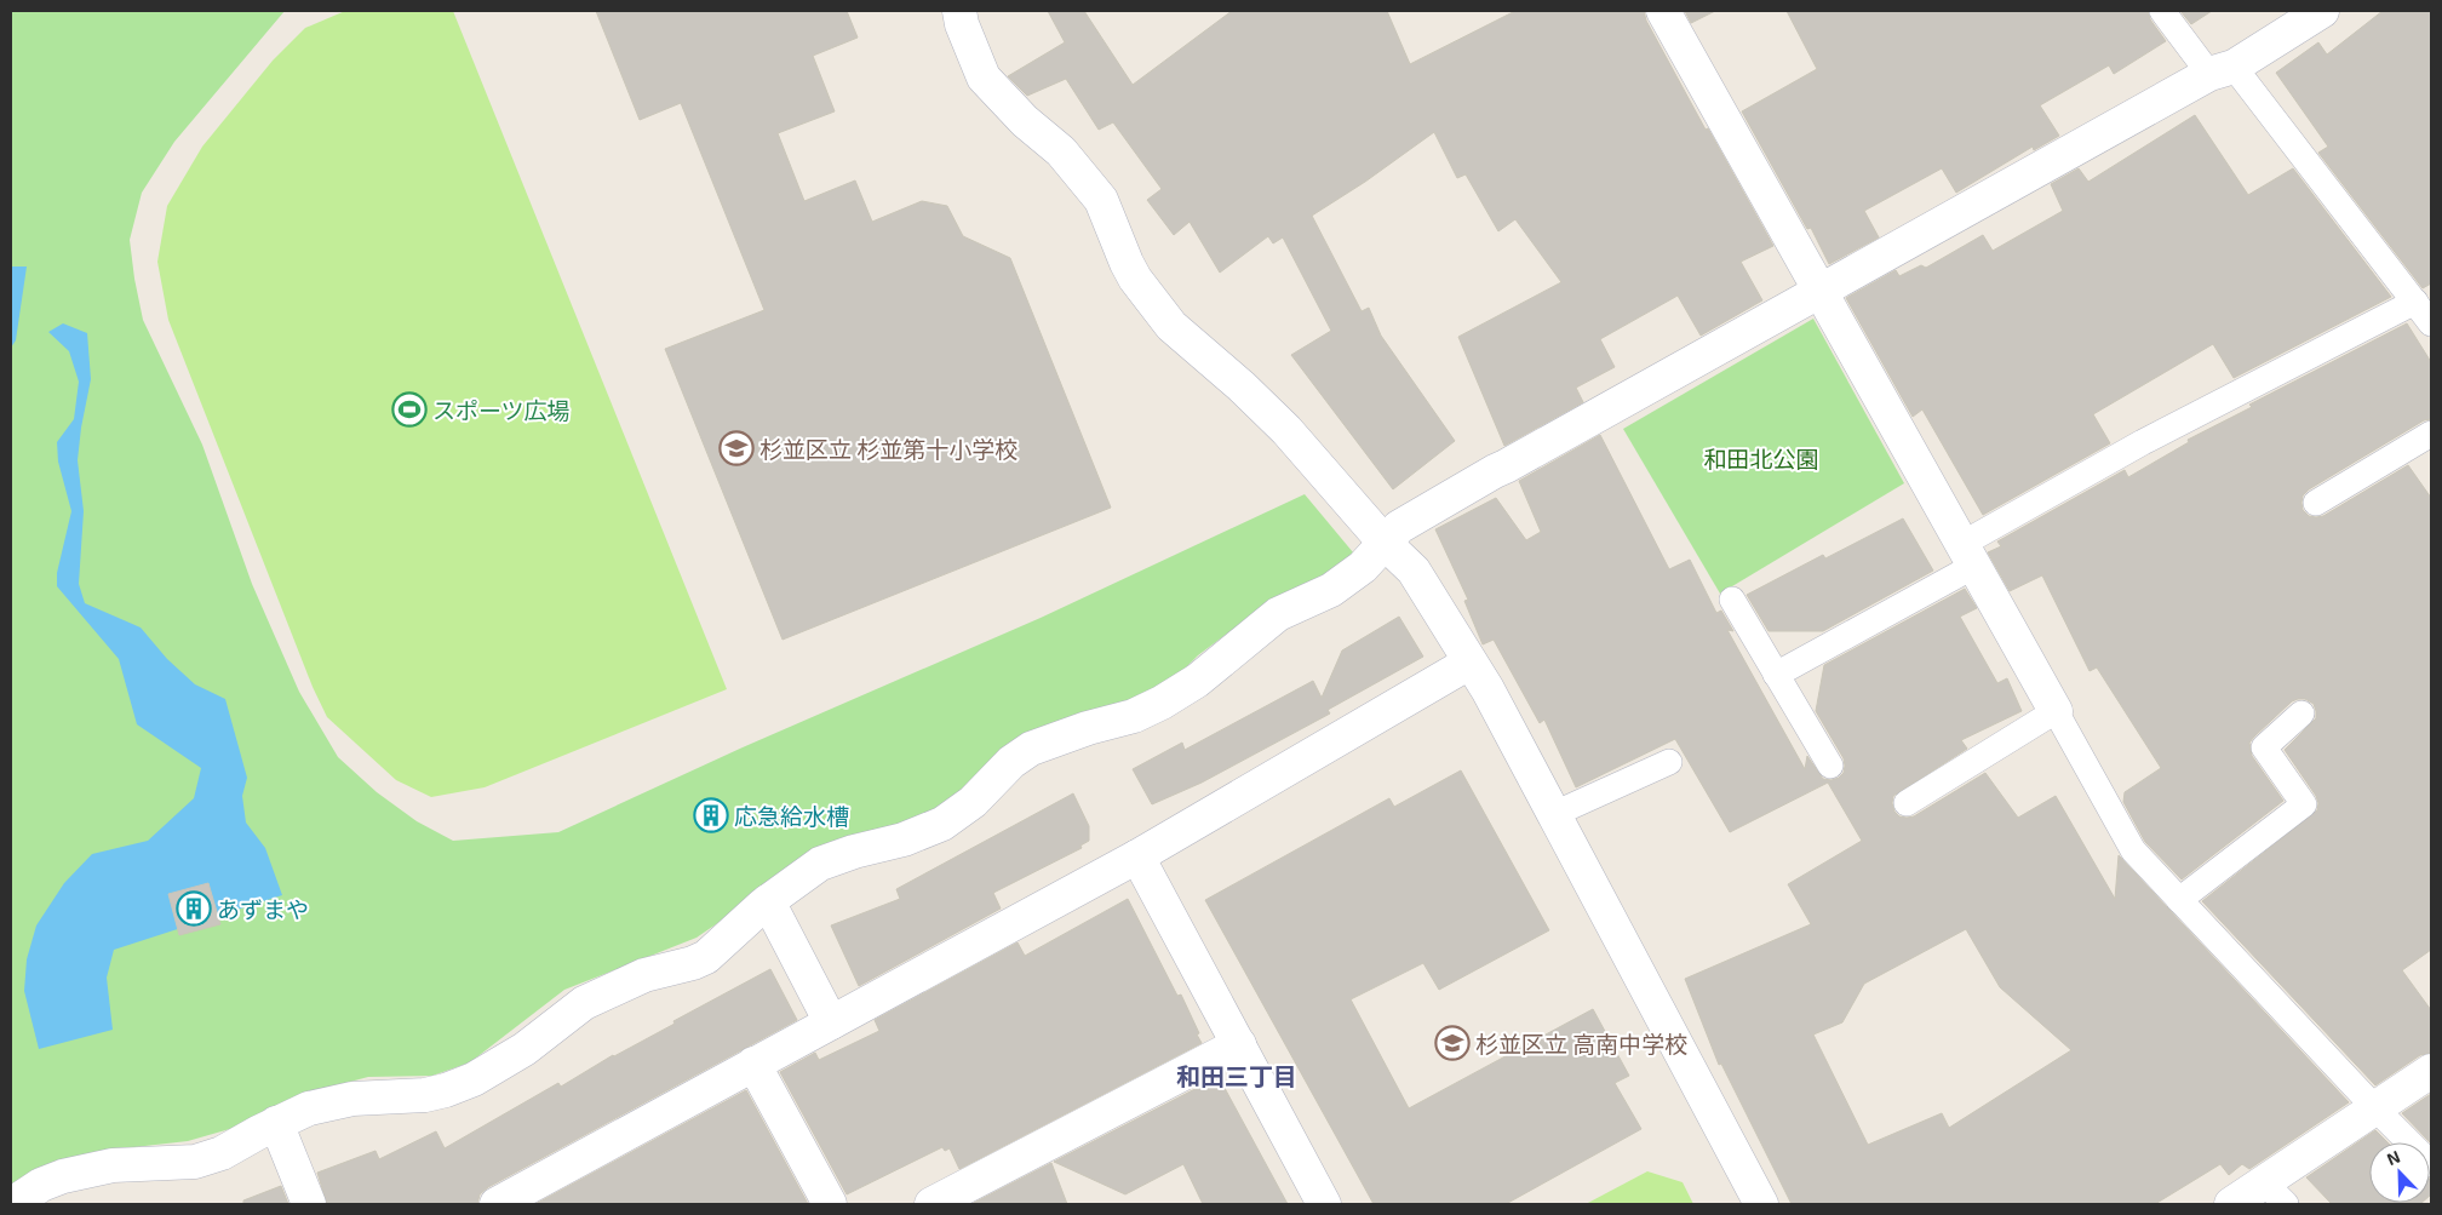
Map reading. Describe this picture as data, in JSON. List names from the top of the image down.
{
  "districts": ["和田三丁目"],
  "parks": ["和田北公園"],
  "places": {
    "sports": ["スポーツ広場"],
    "school or university": ["杉並区立 杉並第十小学校", "杉並区立 高南中学校"],
    "building": ["応急給水槽", "あずまや"]
  },
  "north": "top left"
}
